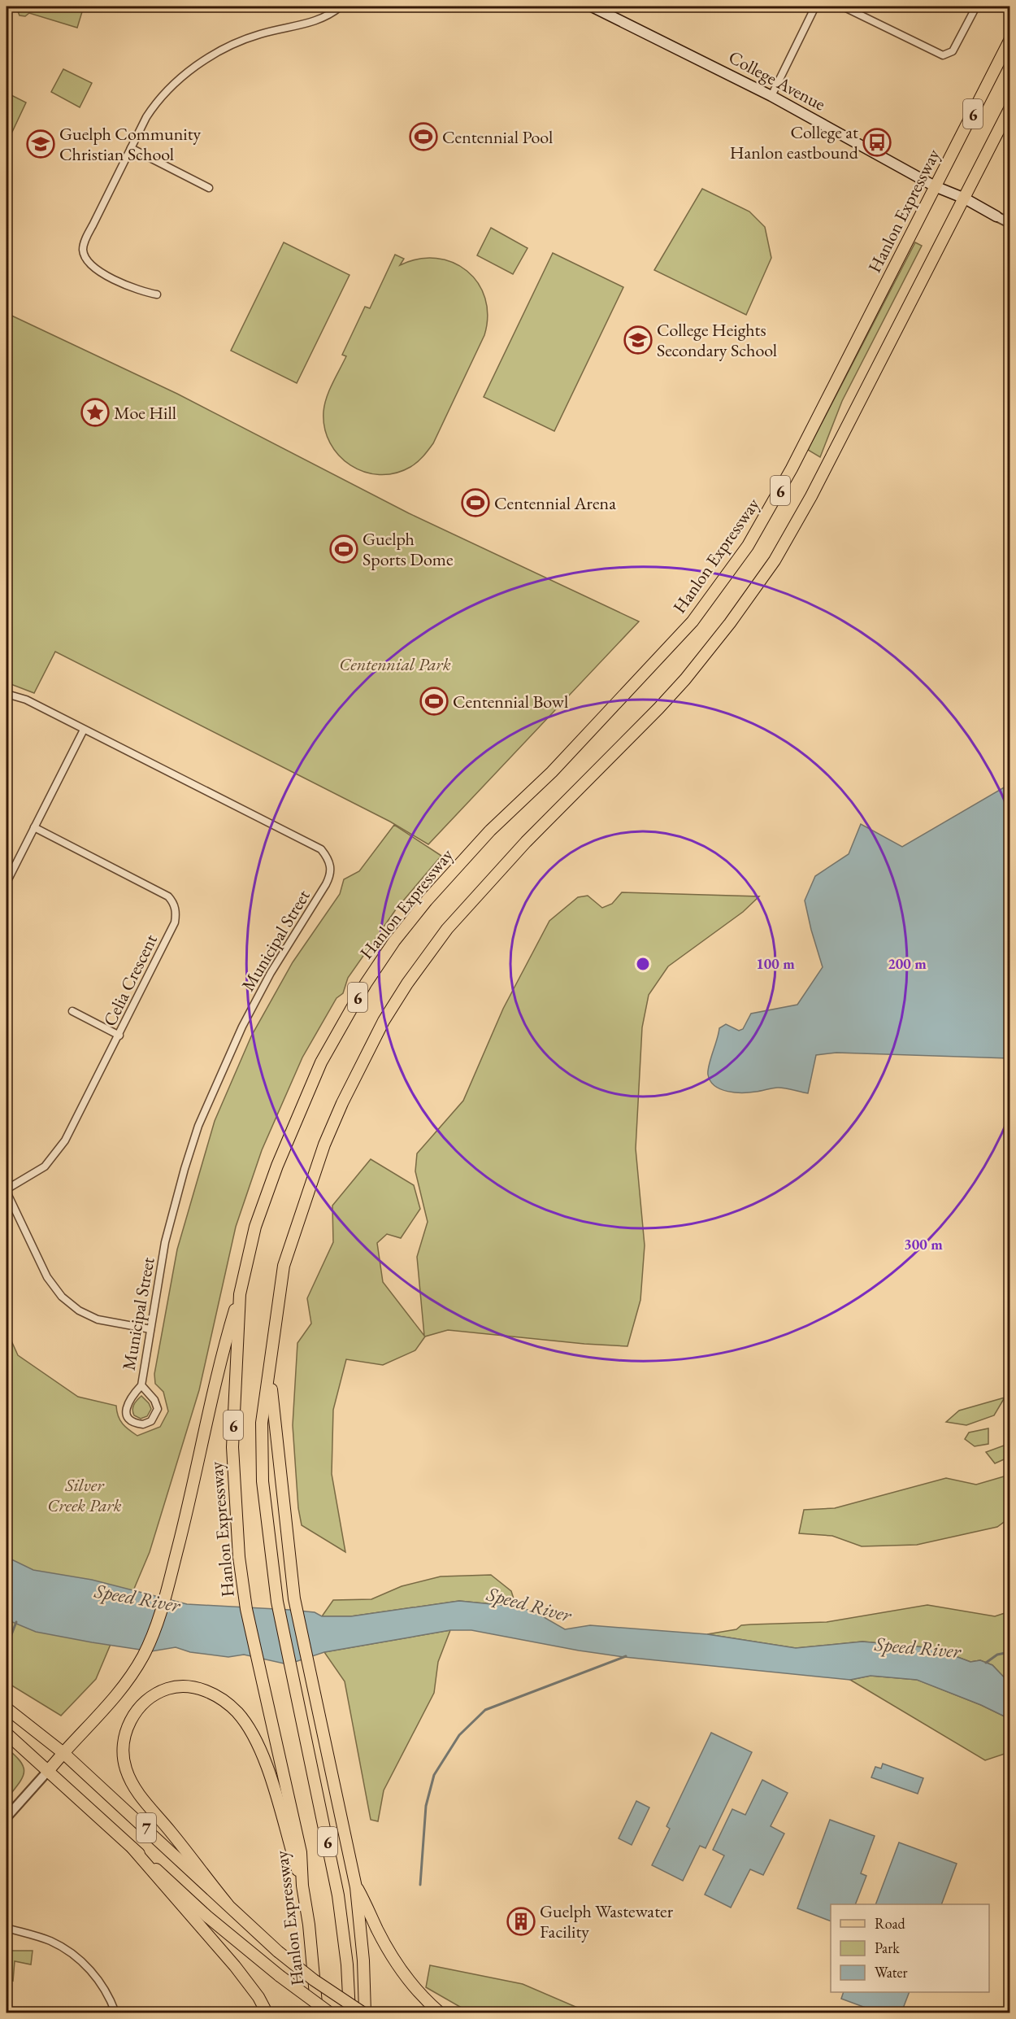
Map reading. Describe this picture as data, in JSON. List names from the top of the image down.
{
  "streets": {
    "main road": [
      "College Avenue",
      "6",
      "Hanlon Expressway",
      "7"
    ],
    "street": ["Municipal Street", "Celia Crescent"]
  },
  "crossings": [
    ["College Avenue", "6"],
    ["College Avenue", "Hanlon Expressway"]
  ],
  "water": ["Speed River"],
  "parks": ["Centennial Park", "Silver Creek Park"],
  "places": {
    "sports": [
      "Centennial Pool",
      "Centennial Arena",
      "Guelph Sports Dome",
      "Centennial Bowl"
    ],
    "bus stop": ["College at Hanlon eastbound"],
    "school or university": ["Guelph Community Christian School", "College Heights Secondary School"],
    "place": ["Moe Hill"],
    "building": ["Guelph Wastewater Facility"]
  },
  "legend": ["Road", "Park", "Water"],
  "rings": ["100 m", "200 m", "300 m"]
}
